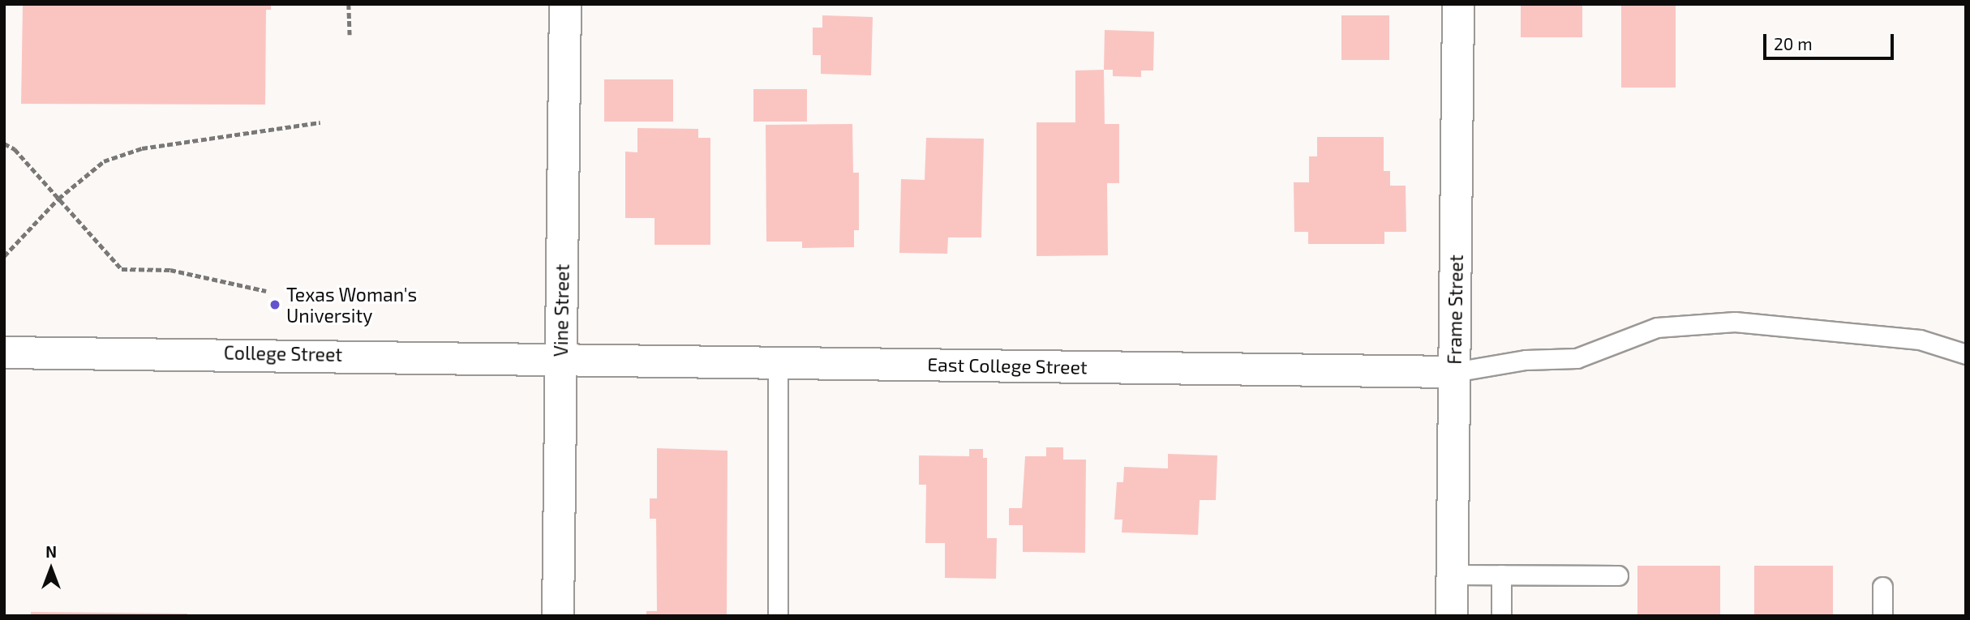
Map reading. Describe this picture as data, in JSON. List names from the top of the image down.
{
  "streets": {
    "street": [
      "Frame Street",
      "Vine Street",
      "College Street",
      "East College Street"
    ]
  },
  "crossings": [
    ["Frame Street", "East College Street"],
    ["Vine Street", "College Street"],
    ["Vine Street", "East College Street"],
    ["College Street", "East College Street"]
  ],
  "places": ["Texas Woman's University"],
  "scale_bar": "20 m",
  "north": "top"
}
